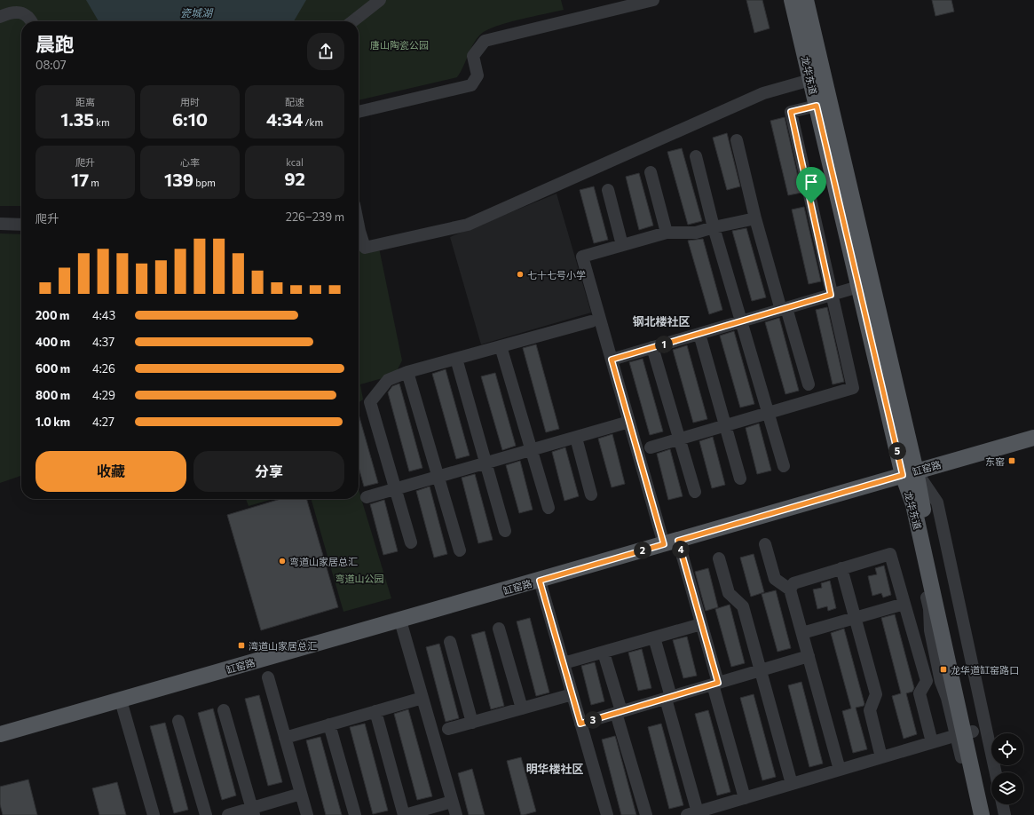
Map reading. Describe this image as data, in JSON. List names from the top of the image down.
{
  "streets": {
    "main road": ["龙华东道", "缸窑路"]
  },
  "crossings": [
    ["龙华东道", "缸窑路"]
  ],
  "districts": ["钢北楼社区", "明华楼社区"],
  "water": ["瓷城湖"],
  "parks": ["唐山陶瓷公园", "弯道山公园"],
  "places": {
    "other": ["七十七号小学", "弯道山家居总汇"],
    "transit": ["东窑", "湾道山家居总汇", "龙华道缸窑路口"]
  },
  "page": {
    "heading": ["晨跑", "08:07"],
    "stats": [
      ["距离", "1.35 km"],
      ["用时", "6:10"],
      ["配速", "4:34 /km"],
      ["爬升", "17 m"],
      ["心率", "139 bpm"],
      ["kcal", "92"]
    ],
    "chart": ["爬升", "226–239 m"],
    "list": [
      {
        "name": "200 m",
        "note": "4:43"
      },
      {
        "name": "400 m",
        "note": "4:37"
      },
      {
        "name": "600 m",
        "note": "4:26"
      },
      {
        "name": "800 m",
        "note": "4:29"
      },
      {
        "name": "1.0 km",
        "note": "4:27"
      }
    ],
    "pins": [
      "1",
      "5",
      "4",
      "2",
      "3"
    ],
    "buttons": ["收藏", "分享"]
  }
}
